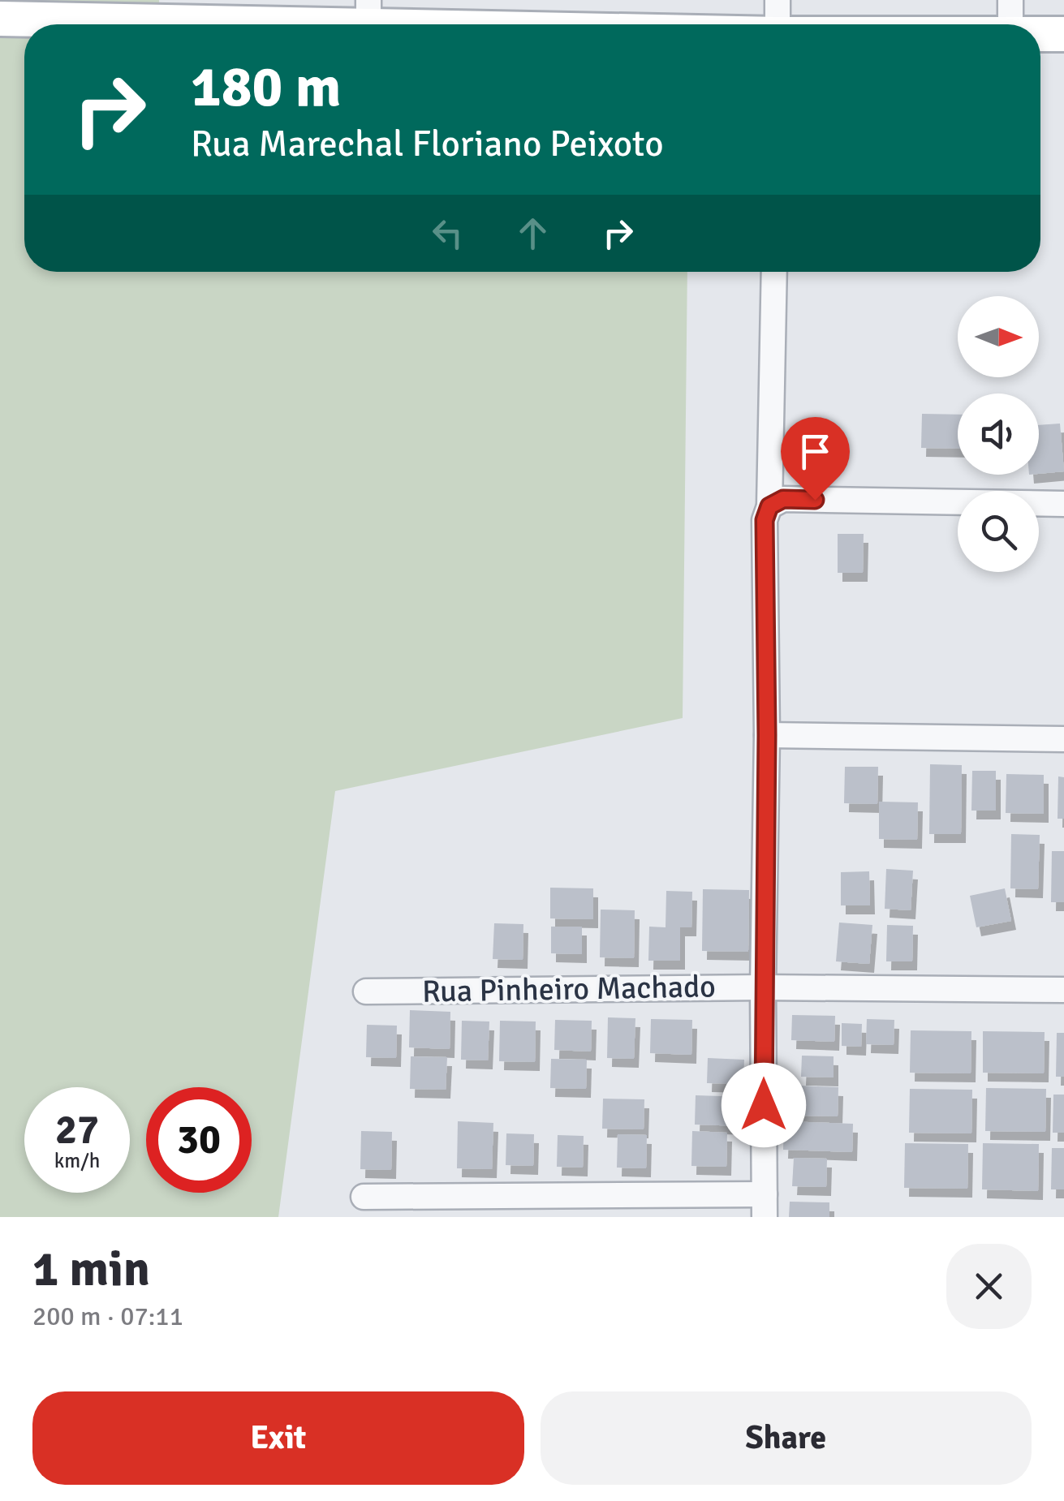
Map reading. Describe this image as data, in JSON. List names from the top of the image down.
{
  "streets": {
    "street": ["Rua Pinheiro Machado"]
  },
  "north": "right",
  "page": {
    "turn": ["180 m", "Rua Marechal Floriano Peixoto"],
    "speed": "27 km/h",
    "limit": "30",
    "heading": ["1 min", "200 m · 07:11"],
    "buttons": ["Exit", "Share"]
  }
}
